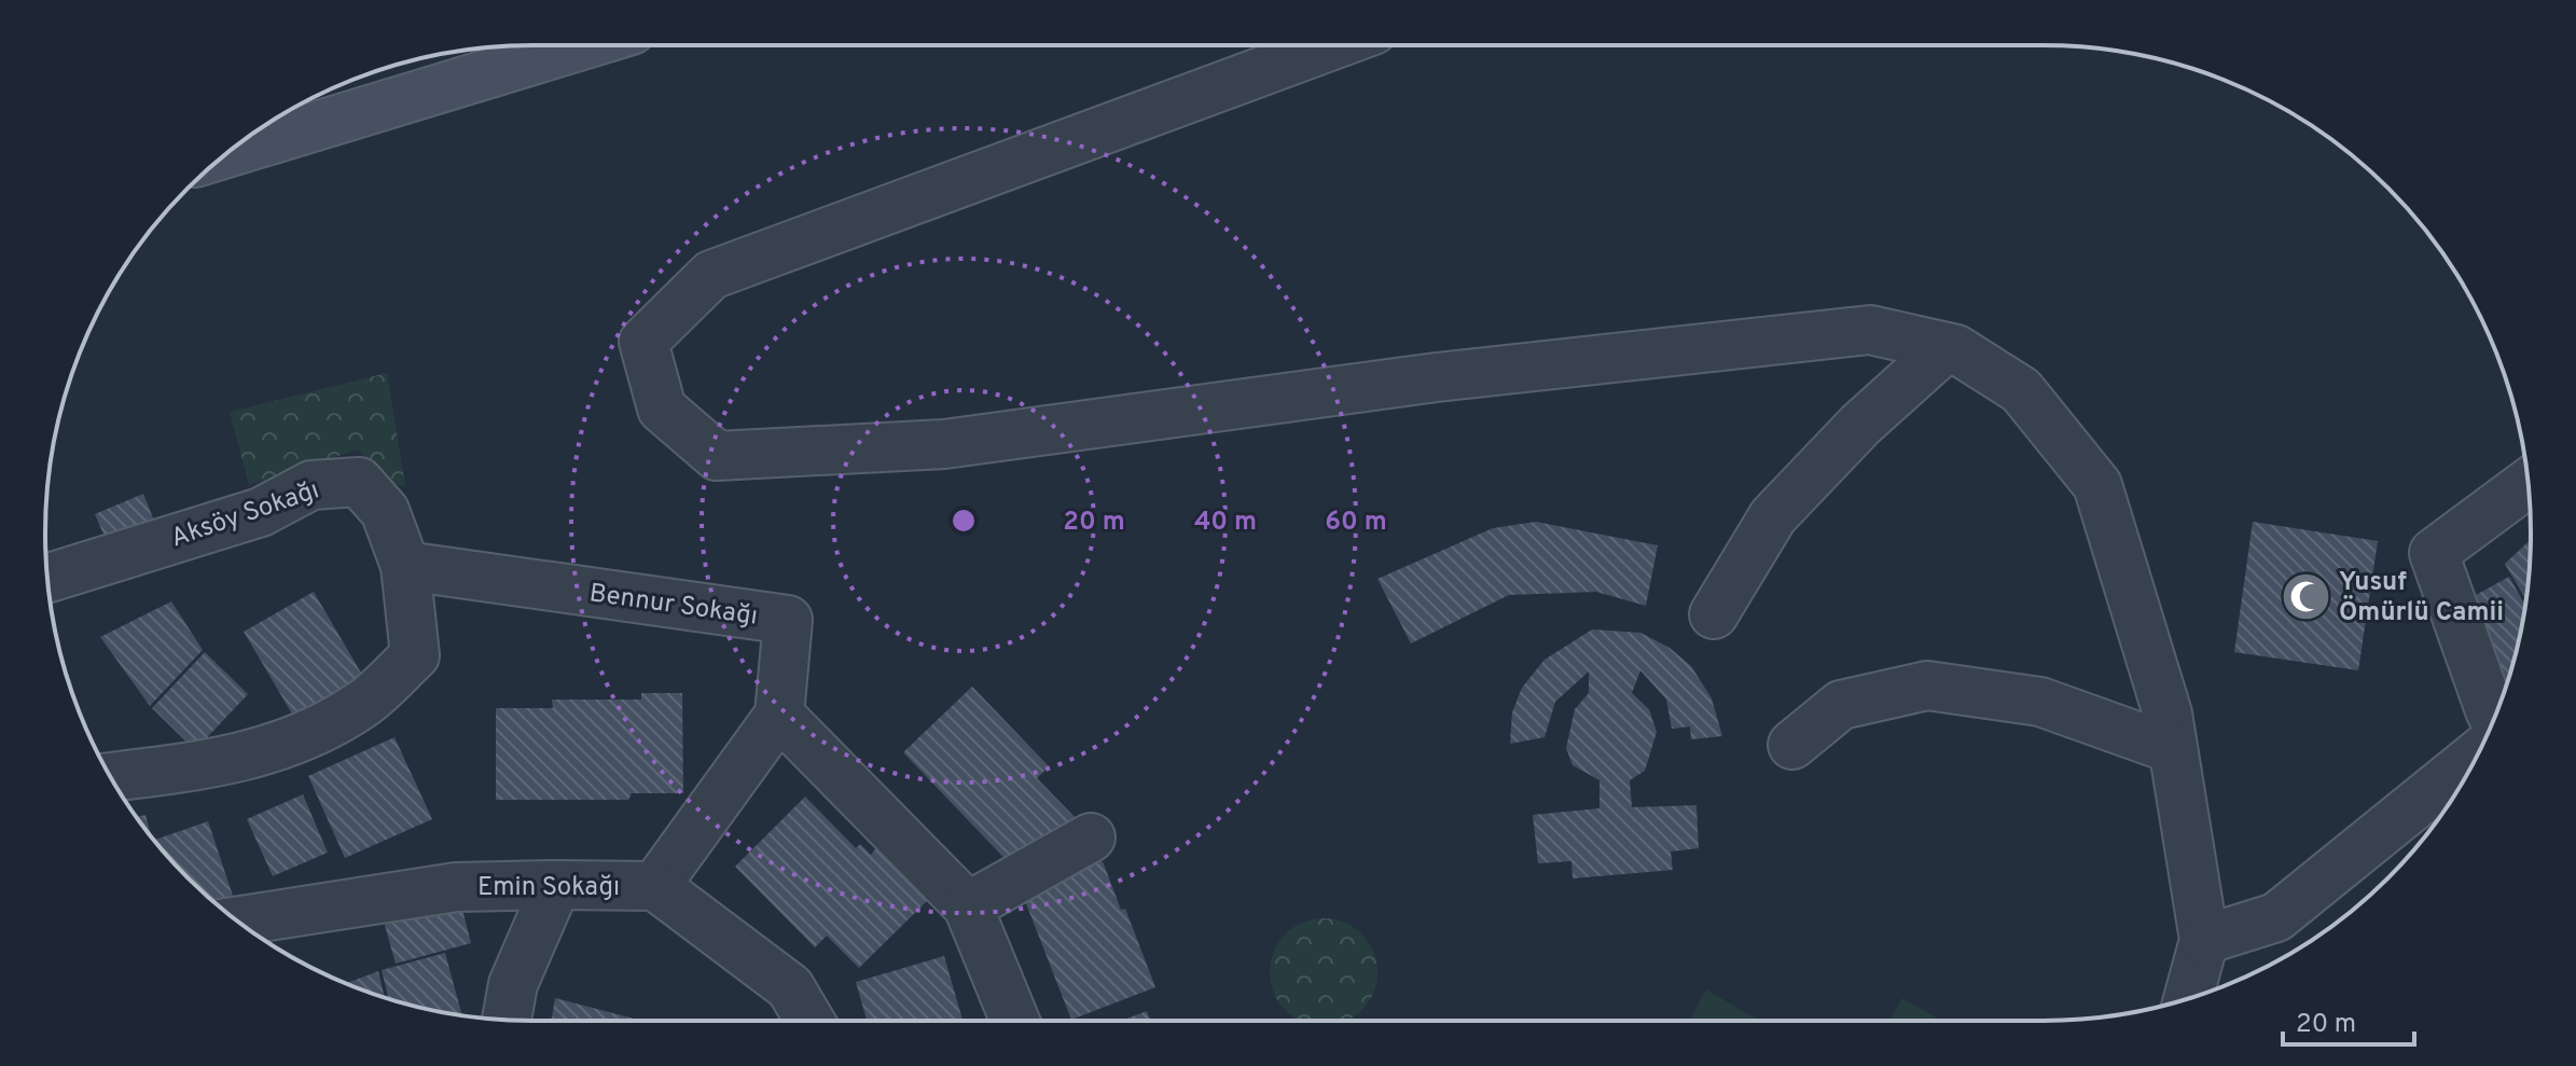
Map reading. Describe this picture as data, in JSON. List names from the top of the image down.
{
  "streets": {
    "street": ["Aksöy Sokağı", "Bennur Sokağı", "Emin Sokağı"]
  },
  "crossings": [
    ["Aksöy Sokağı", "Bennur Sokağı"]
  ],
  "places": {
    "mosque": ["Yusuf Ömürlü Camii"]
  },
  "scale_bar": "20 m",
  "rings": ["20 m", "40 m", "60 m"]
}
